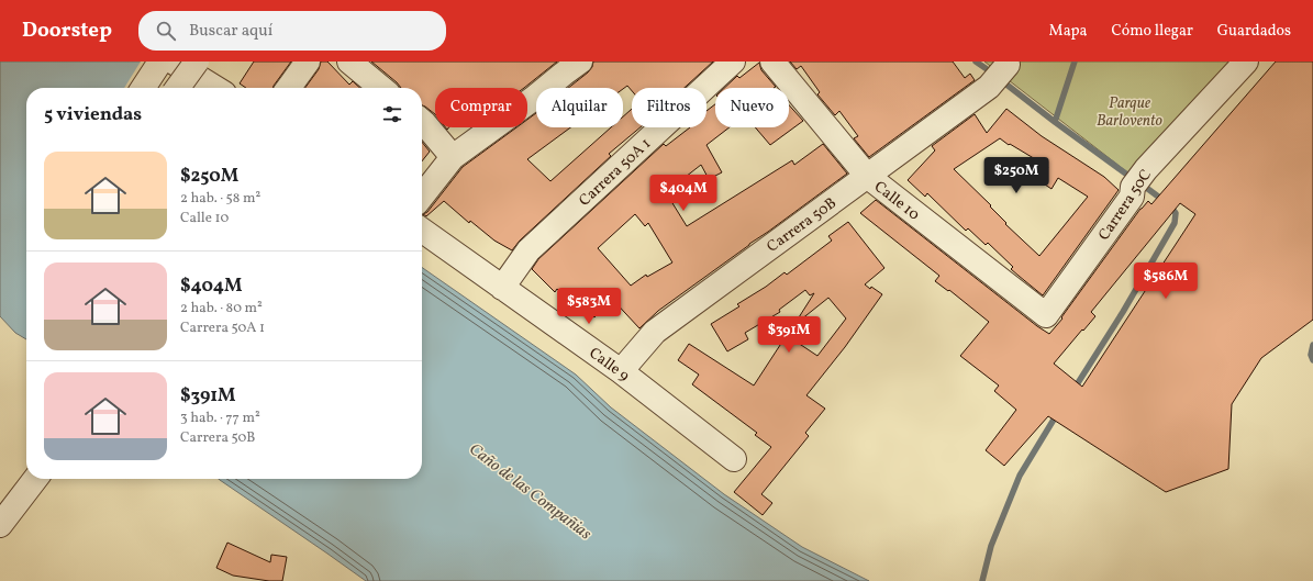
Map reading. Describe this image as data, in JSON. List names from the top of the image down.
{
  "streets": {
    "street": [
      "Carrera 50A 1",
      "Calle 10",
      "Carrera 50C",
      "Carrera 50B",
      "Calle 9"
    ]
  },
  "crossings": [
    ["Carrera 50A 1", "Calle 9"],
    ["Calle 10", "Carrera 50C"],
    ["Calle 10", "Carrera 50B"],
    ["Carrera 50B", "Calle 9"]
  ],
  "water": ["Caño de las Compañias"],
  "parks": ["Parque Barlovento"],
  "page": {
    "header": "Doorstep",
    "search": "Buscar aquí",
    "nav": ["Mapa", "Cómo llegar", "Guardados"],
    "chip": [
      "Comprar",
      "Alquilar",
      "Filtros",
      "Nuevo"
    ],
    "heading": "5 viviendas",
    "list": [
      {
        "name": "$250M",
        "note": "2 hab. · 58 m² · Calle 10"
      },
      {
        "name": "$404M",
        "note": "2 hab. · 80 m² · Carrera 50A 1"
      },
      {
        "name": "$391M",
        "note": "3 hab. · 77 m² · Carrera 50B"
      }
    ],
    "price": [
      "$250M",
      "$404M",
      "$586M",
      "$583M",
      "$391M"
    ]
  }
}
